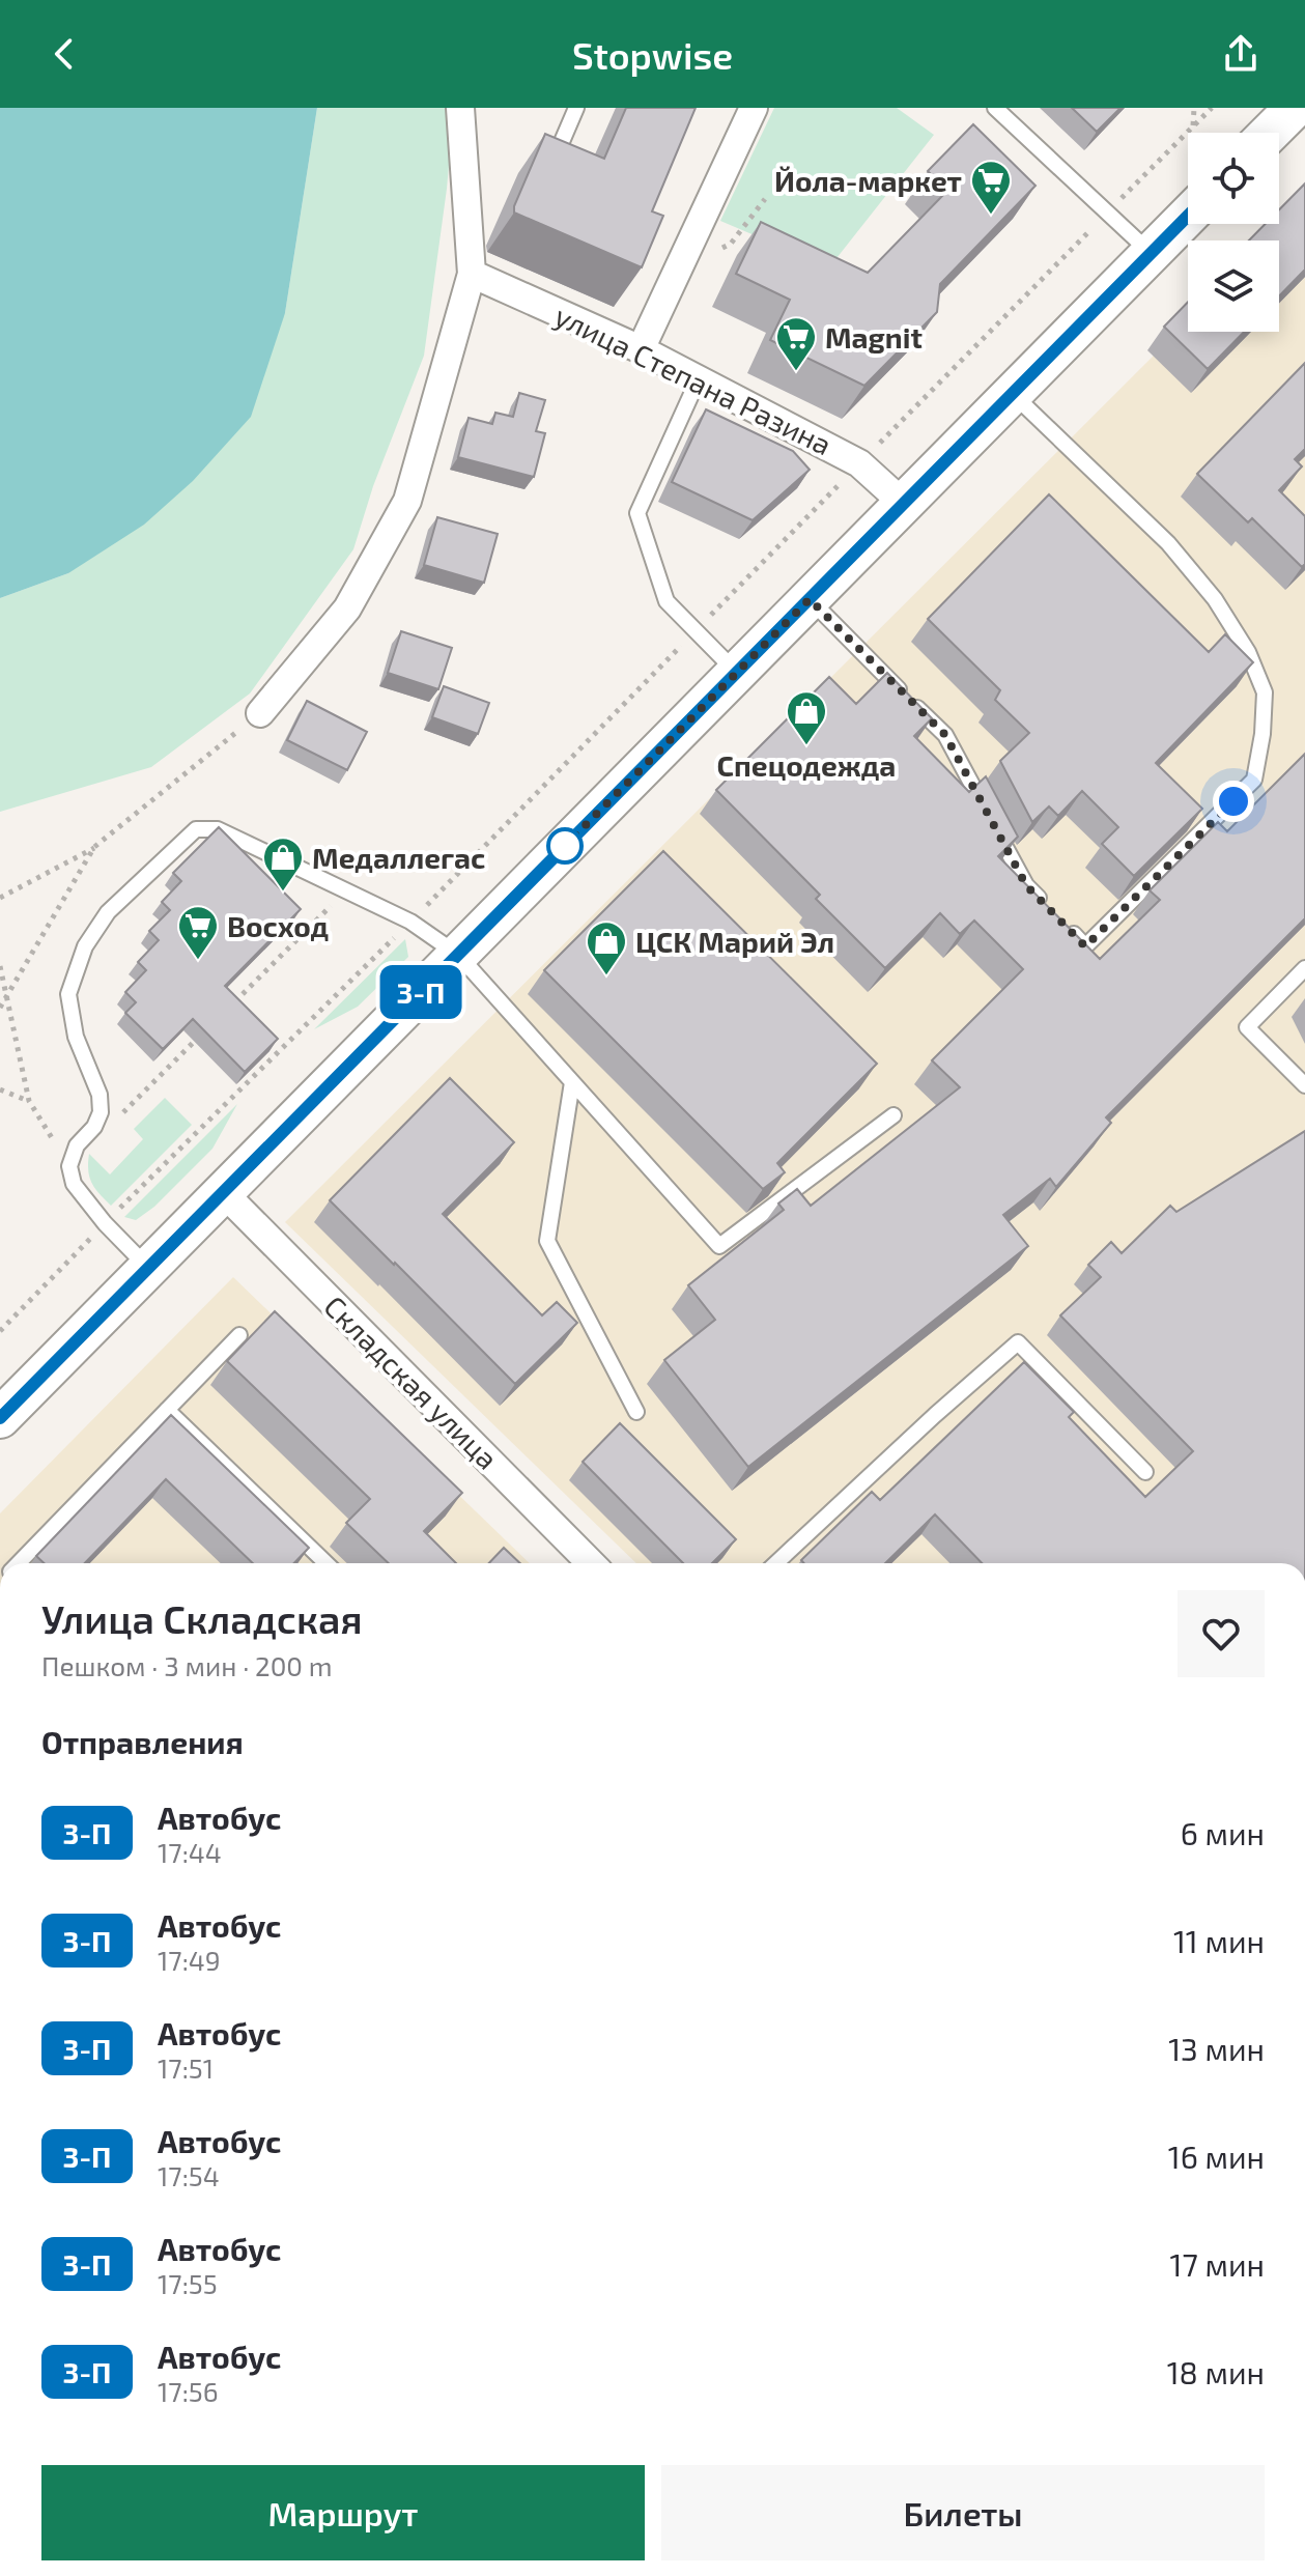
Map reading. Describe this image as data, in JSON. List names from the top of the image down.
{
  "streets": {
    "street": ["улица Степана Разина", "Складская улица"]
  },
  "places": {
    "supermarket": ["Йола-маркет", "Magnit", "Восход"],
    "shop": ["Спецодежда", "Медаллегас", "ЦСК Марий Эл"]
  },
  "lines": ["bus line 3-П"],
  "page": {
    "header": "Stopwise",
    "on_map": "3-П",
    "heading": [
      ["Улица Складская", "Пешком · 3 мин · 200 m"],
      "Отправления"
    ],
    "list": [
      {
        "mark": "3-П",
        "name": "Автобус",
        "note": "17:44",
        "value": "6 мин"
      },
      {
        "mark": "3-П",
        "name": "Автобус",
        "note": "17:49",
        "value": "11 мин"
      },
      {
        "mark": "3-П",
        "name": "Автобус",
        "note": "17:51",
        "value": "13 мин"
      },
      {
        "mark": "3-П",
        "name": "Автобус",
        "note": "17:54",
        "value": "16 мин"
      },
      {
        "mark": "3-П",
        "name": "Автобус",
        "note": "17:55",
        "value": "17 мин"
      },
      {
        "mark": "3-П",
        "name": "Автобус",
        "note": "17:56",
        "value": "18 мин"
      }
    ],
    "buttons": ["Маршрут", "Билеты"]
  }
}
